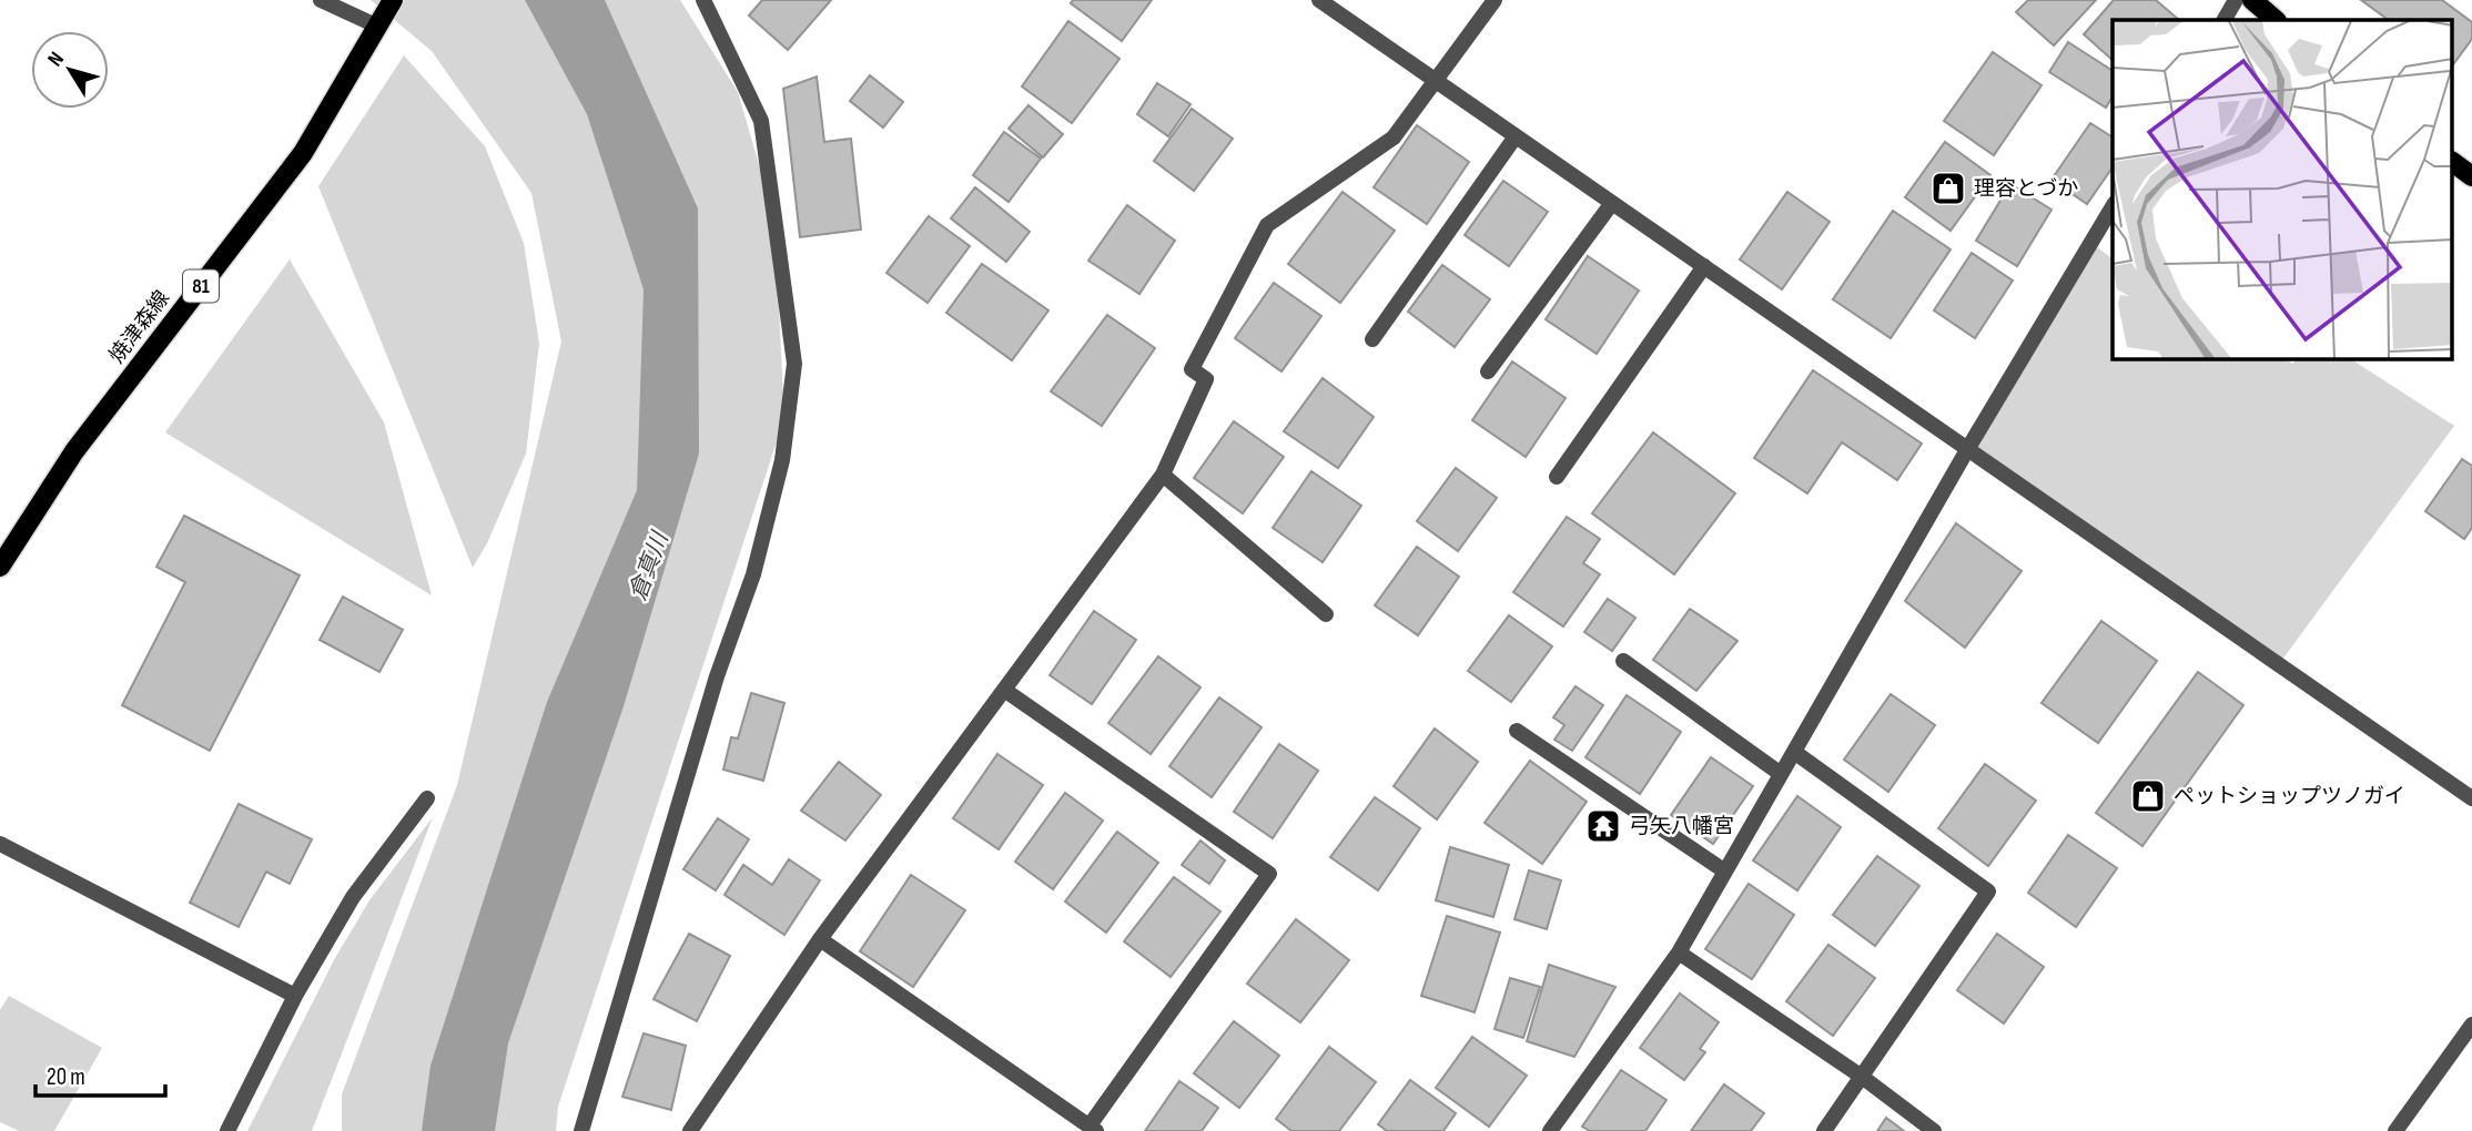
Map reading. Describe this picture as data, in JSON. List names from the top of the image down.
{
  "streets": {
    "main road": ["81", "焼津森線"]
  },
  "water": ["倉真川"],
  "places": {
    "shop": ["理容とづか", "ペットショップツノガイ"],
    "temple": ["弓矢八幡宮"]
  },
  "scale_bar": "20 m",
  "north": "top left"
}
